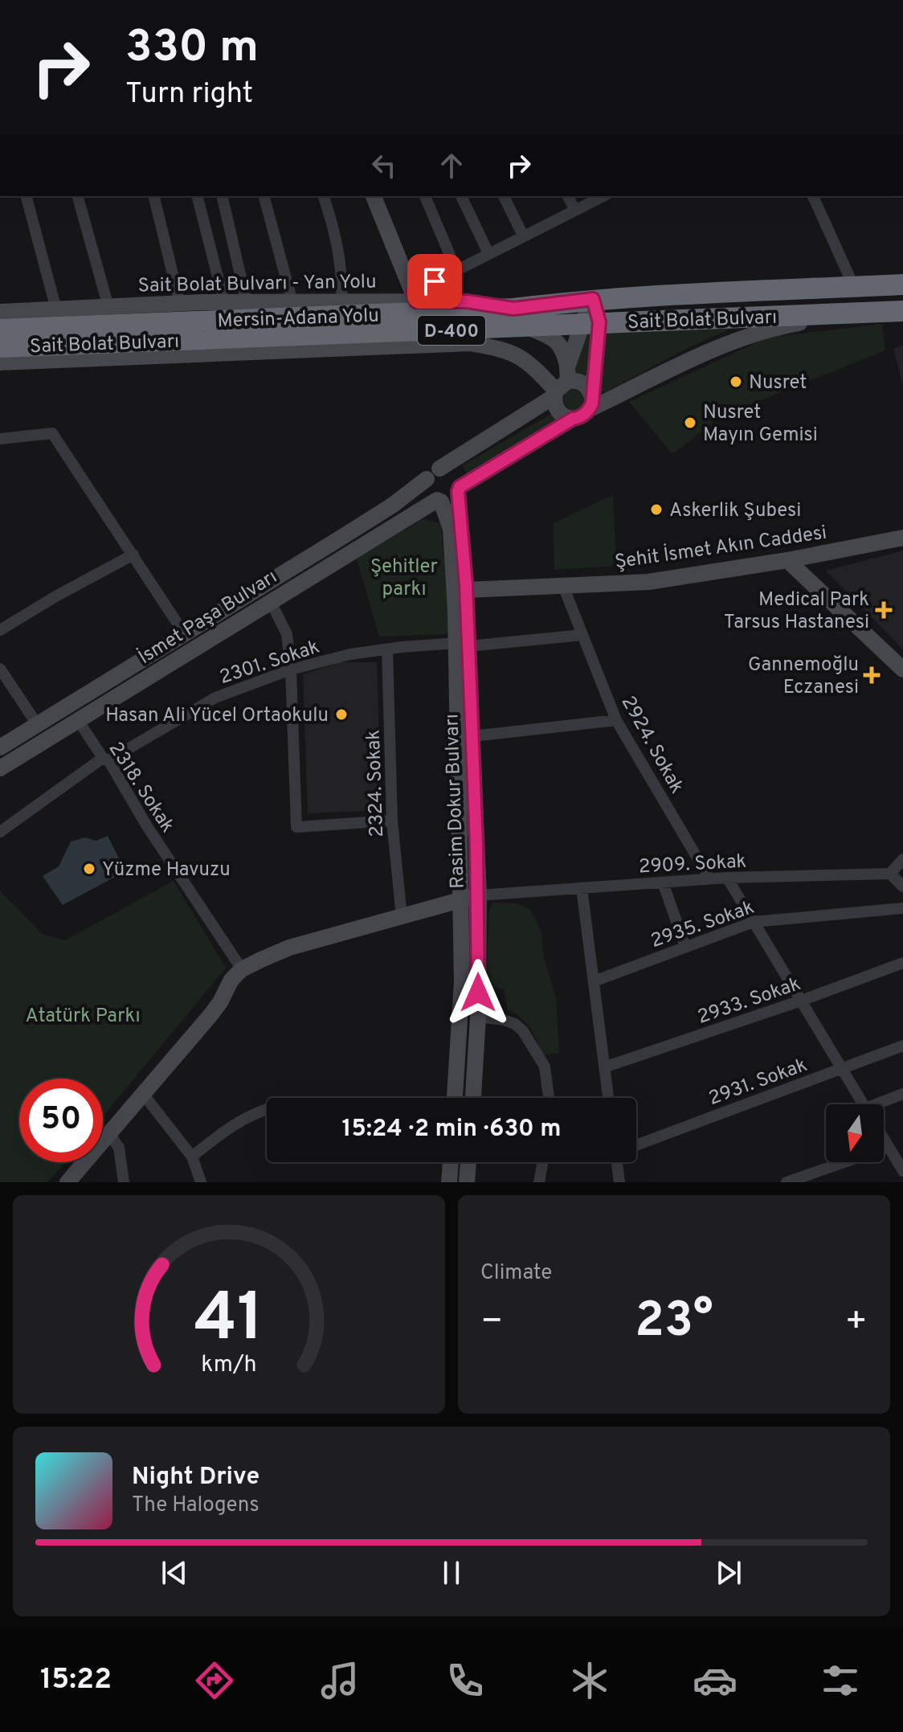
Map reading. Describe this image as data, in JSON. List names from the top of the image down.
{
  "streets": {
    "highway": ["Mersin-Adana Yolu", "Sait Bolat Bulvarı", "D-400"],
    "main road": [
      "Sait Bolat Bulvarı - Yan Yolu",
      "Şehit İsmet Akın Caddesi",
      "İsmet Paşa Bulvarı",
      "Rasim Dokur Bulvarı"
    ],
    "street": [
      "2301. Sokak",
      "2924. Sokak",
      "2324. Sokak",
      "2318. Sokak",
      "2909. Sokak",
      "2935. Sokak",
      "2933. Sokak",
      "2931. Sokak"
    ]
  },
  "crossings": [
    ["Sait Bolat Bulvarı - Yan Yolu", "Mersin-Adana Yolu"],
    ["Şehit İsmet Akın Caddesi", "2924. Sokak"],
    ["Şehit İsmet Akın Caddesi", "Rasim Dokur Bulvarı"],
    ["İsmet Paşa Bulvarı", "2318. Sokak"],
    ["İsmet Paşa Bulvarı", "Rasim Dokur Bulvarı"],
    ["2301. Sokak", "2924. Sokak"],
    ["2301. Sokak", "2324. Sokak"],
    ["2301. Sokak", "2318. Sokak"],
    ["2301. Sokak", "Rasim Dokur Bulvarı"],
    ["2924. Sokak", "2909. Sokak"],
    ["Rasim Dokur Bulvarı", "2909. Sokak"]
  ],
  "parks": ["Şehitler parkı", "Atatürk Parkı"],
  "places": {
    "other": [
      "Nusret",
      "Nusret Mayın Gemisi",
      "Askerlik Şubesi",
      "Hasan Ali Yücel Ortaokulu",
      "Yüzme Havuzu"
    ],
    "health": ["Medical Park Tarsus Hastanesi", "Gannemoğlu Eczanesi"]
  },
  "north": "bottom",
  "page": {
    "turn": ["330 m", "Turn right"],
    "limit": "50",
    "trip": "15:24 · 2 min · 630 m",
    "tile": "Climate",
    "heat": ["−", "23°", "+"],
    "song": ["Night Drive", "The Halogens"],
    "tabs": "15:22",
    "gauge": ["41", "km/h"]
  }
}
